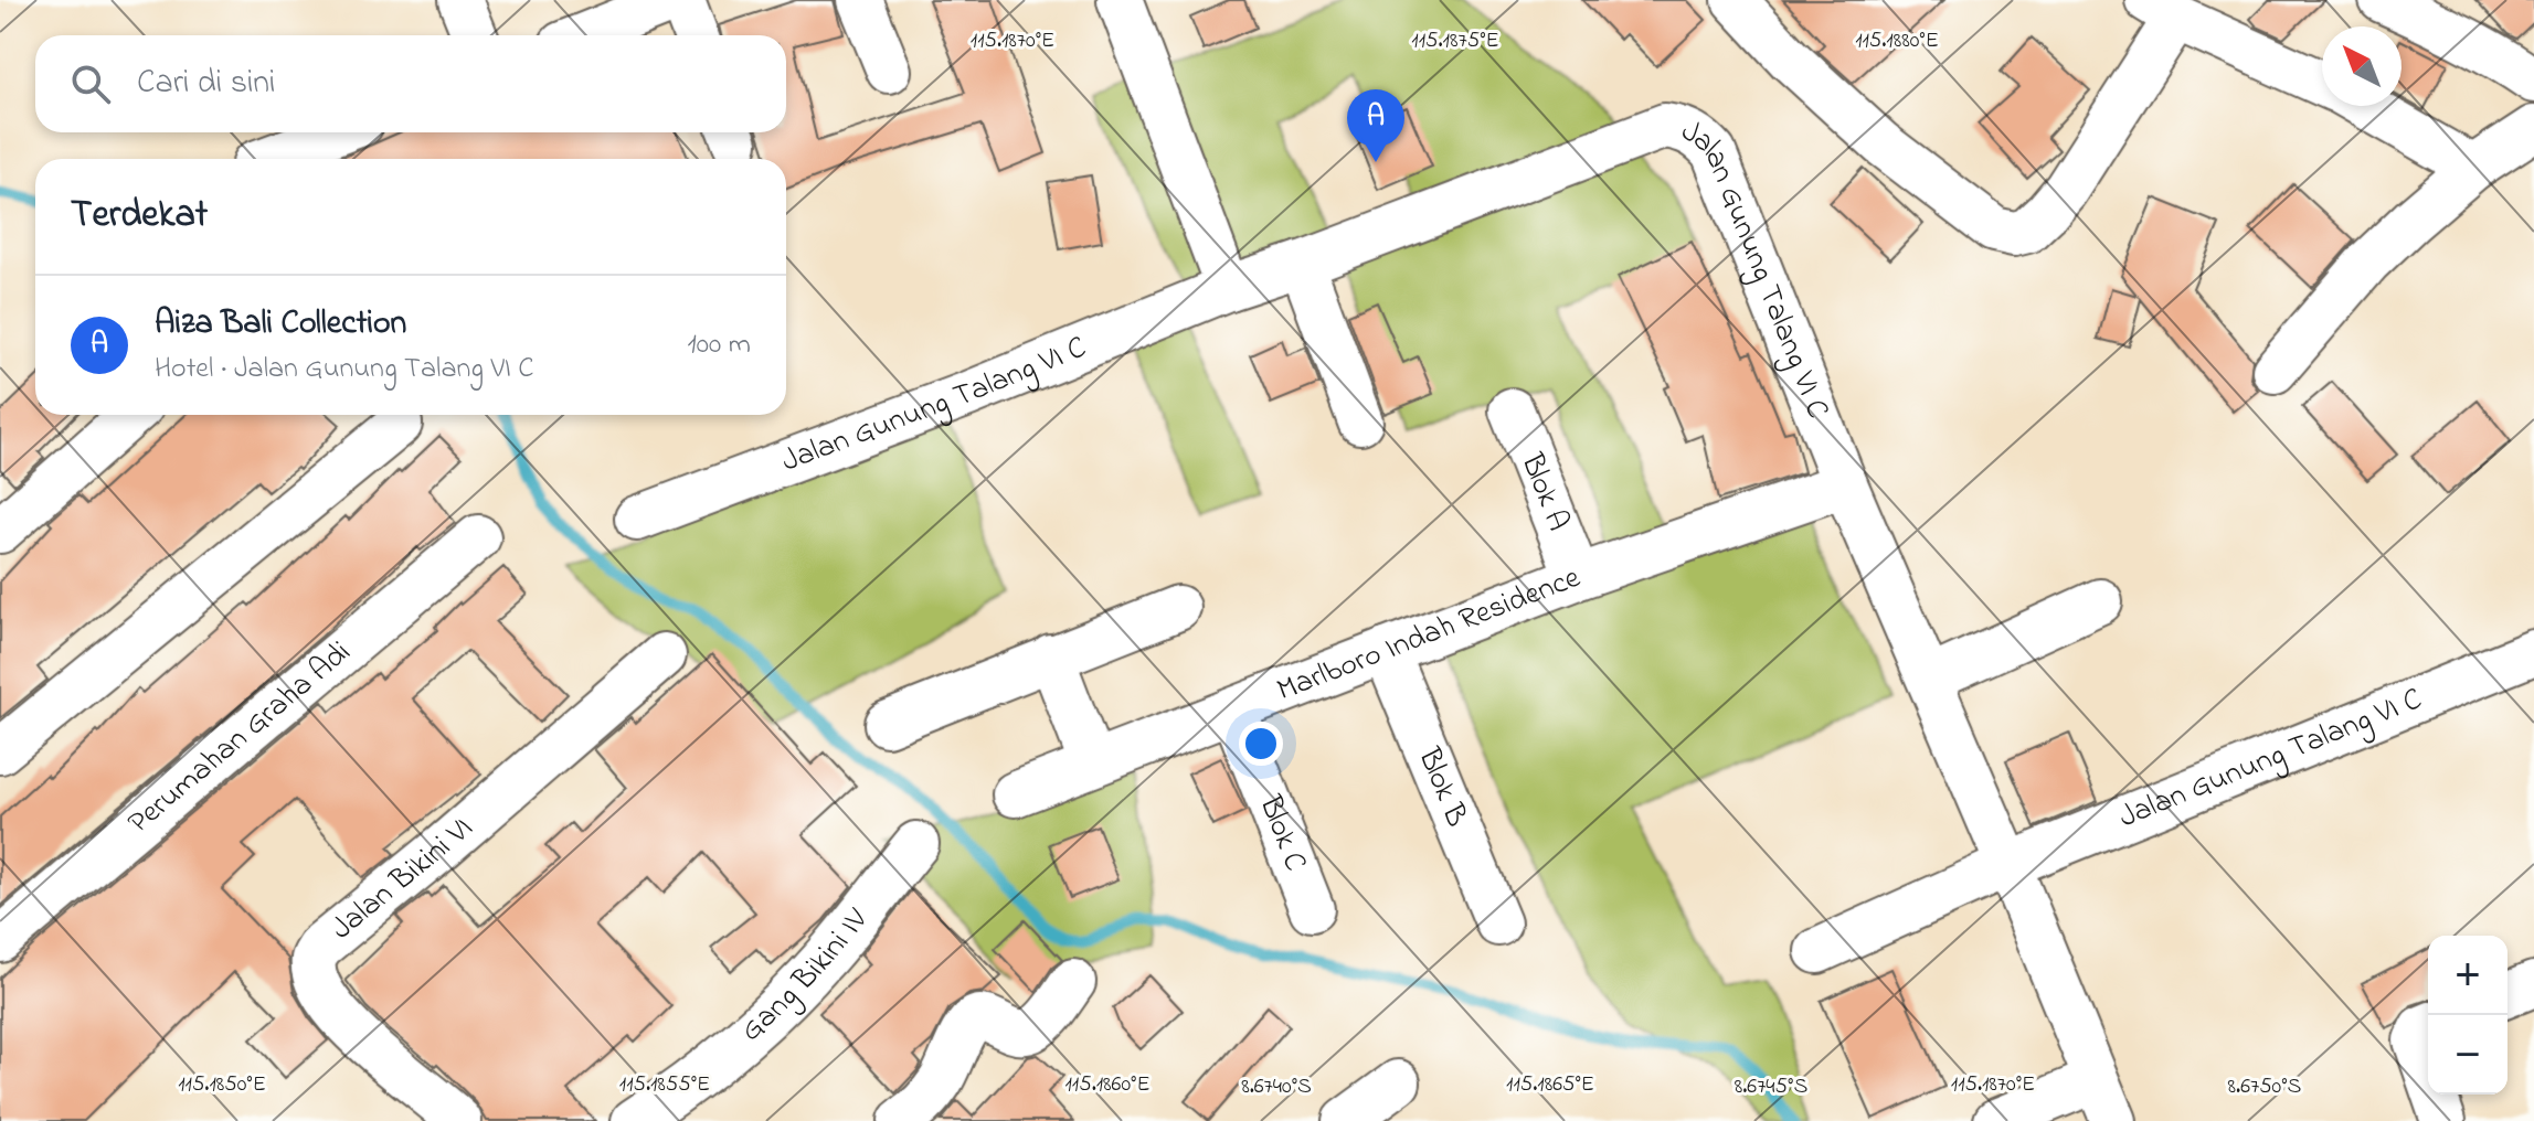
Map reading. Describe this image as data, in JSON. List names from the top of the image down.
{
  "streets": {
    "street": [
      "Jalan Gunung Talang VI C",
      "Blok A",
      "Marlboro Indah Residence",
      "Perumahan Graha Adi",
      "Blok B",
      "Blok C",
      "Jalan Bikini VI",
      "Gang Bikini IV"
    ]
  },
  "crossings": [
    ["Jalan Gunung Talang VI C", "Marlboro Indah Residence"],
    ["Blok A", "Marlboro Indah Residence"],
    ["Marlboro Indah Residence", "Blok B"],
    ["Marlboro Indah Residence", "Blok C"]
  ],
  "north": "top left",
  "page": {
    "search": "Cari di sini",
    "pins": "A",
    "heading": "Terdekat",
    "list": [
      {
        "mark": "A",
        "name": "Aiza Bali Collection",
        "note": "Hotel · Jalan Gunung Talang VI C",
        "value": "100 m"
      }
    ],
    "map_buttons": ["+", "−"]
  },
  "coordinates": [
    "115.1870°E",
    "115.1875°E",
    "115.1880°E",
    "115.1850°E",
    "115.1855°E",
    "115.1860°E",
    "115.1865°E",
    "8.6740°S",
    "8.6745°S",
    "8.6750°S"
  ]
}
